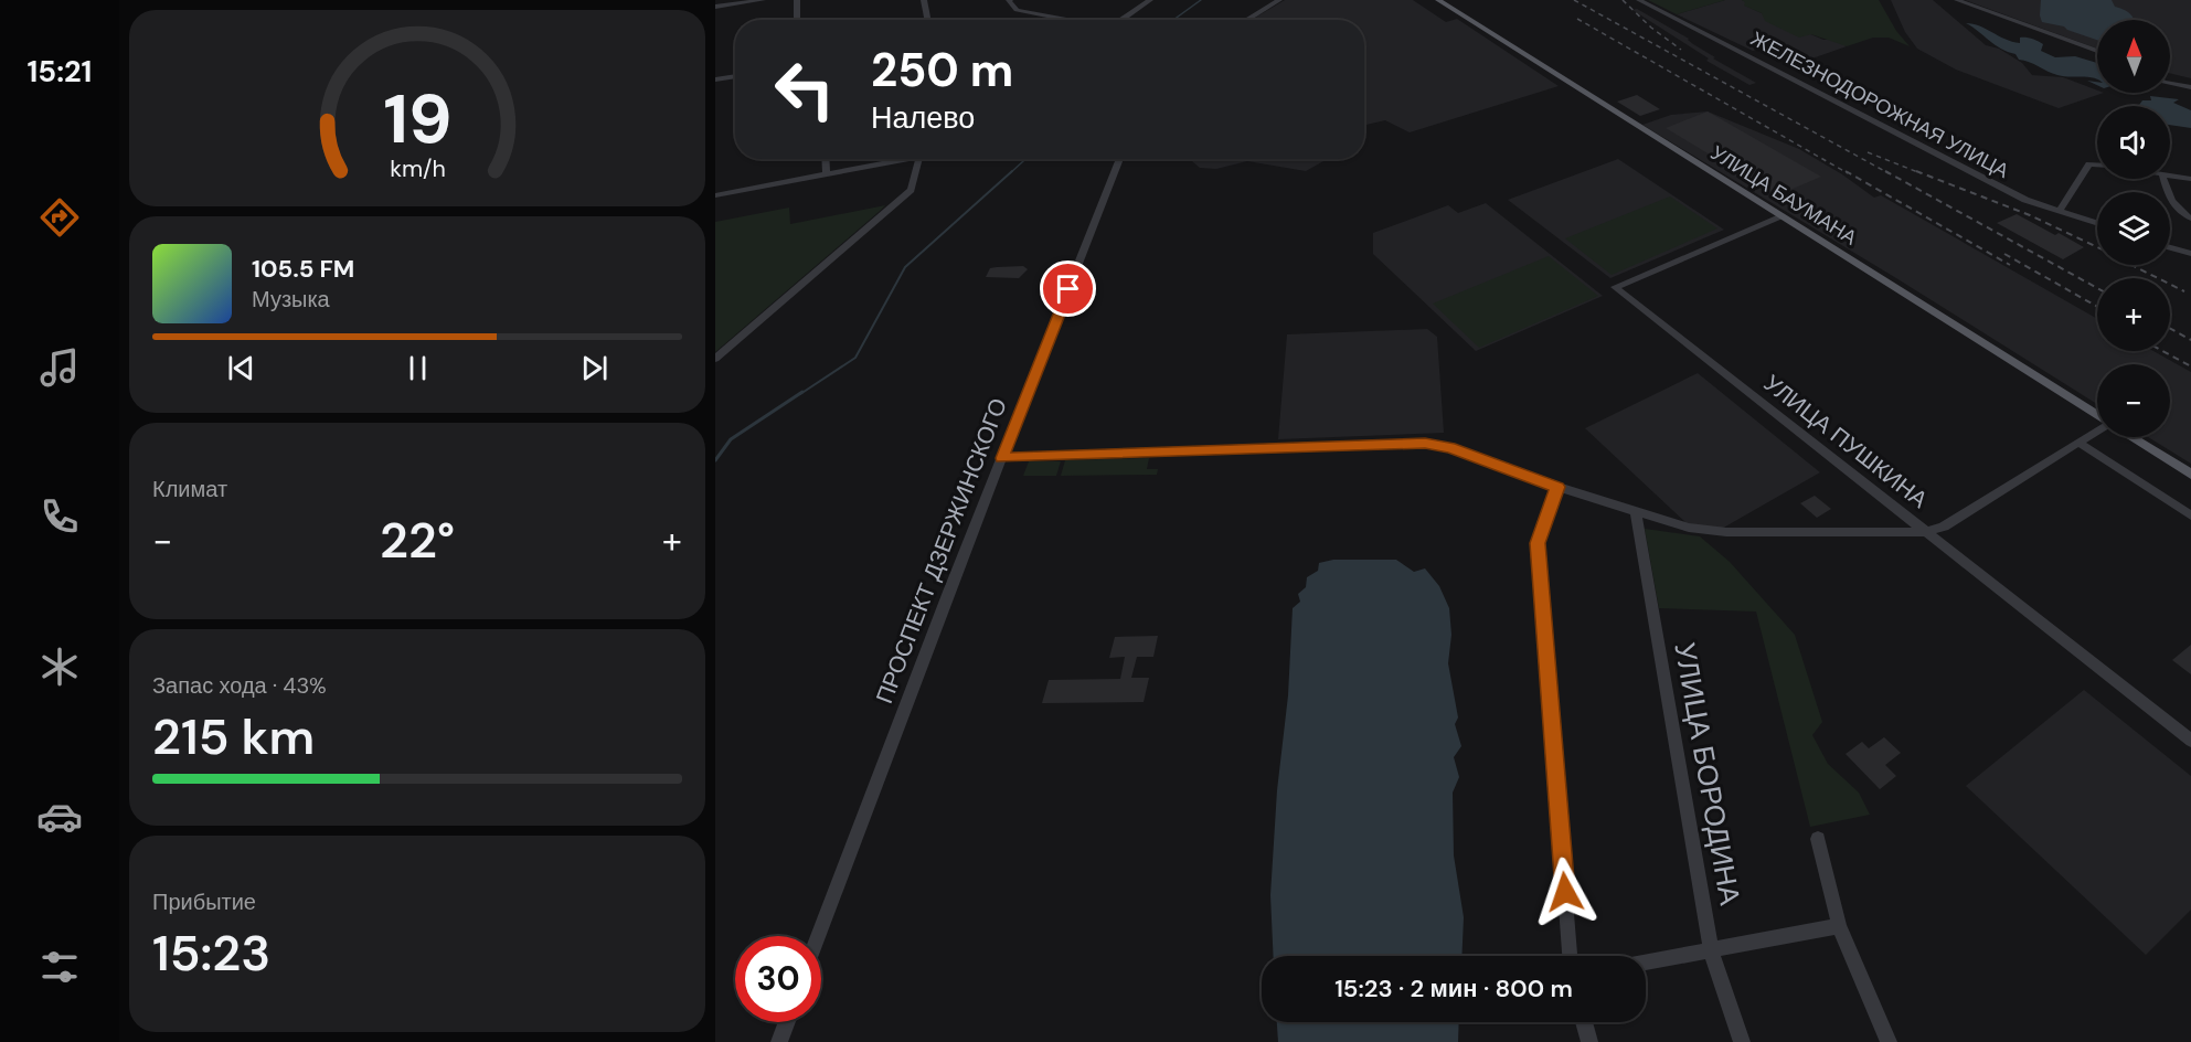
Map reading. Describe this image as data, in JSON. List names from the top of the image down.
{
  "streets": {
    "main road": ["УЛИЦА БАУМАНА"],
    "street": [
      "ЖЕЛЕЗНОДОРОЖНАЯ УЛИЦА",
      "УЛИЦА ПУШКИНА",
      "ПРОСПЕКТ ДЗЕРЖИНСКОГО",
      "УЛИЦА БОРОДИНА"
    ]
  },
  "crossings": [
    ["УЛИЦА БАУМАНА", "УЛИЦА ПУШКИНА"]
  ],
  "north": "top",
  "page": {
    "tabs": "15:21",
    "map_buttons": ["+", "−"],
    "turn": ["250 m", "Налево"],
    "song": ["105.5 FM", "Музыка"],
    "tile": [
      "Климат",
      ["Запас хода · 43%", "215 km"],
      ["Прибытие", "15:23"]
    ],
    "heat": ["−", "22°", "+"],
    "limit": "30",
    "trip": "15:23 · 2 мин · 800 m",
    "gauge": ["19", "km/h"]
  }
}
